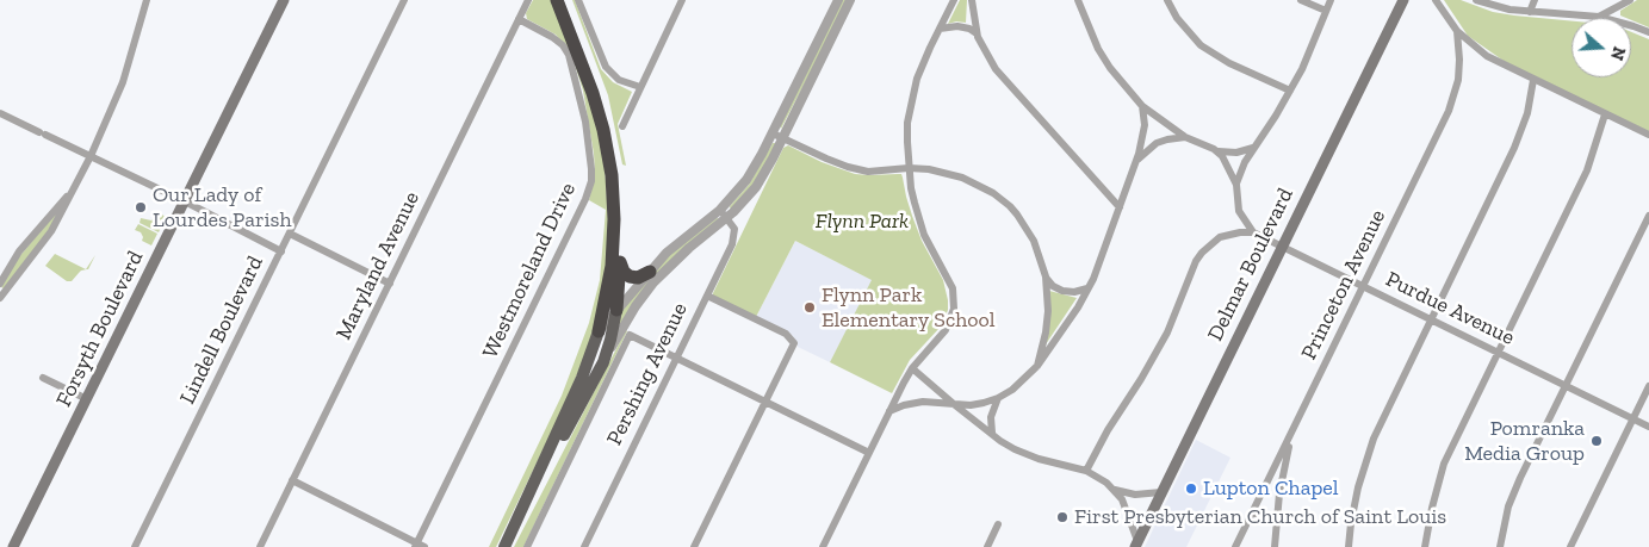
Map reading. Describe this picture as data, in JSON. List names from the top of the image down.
{
  "streets": {
    "main road": ["Delmar Boulevard", "Forsyth Boulevard"],
    "street": [
      "Maryland Avenue",
      "Westmoreland Drive",
      "Princeton Avenue",
      "Purdue Avenue",
      "Lindell Boulevard",
      "Pershing Avenue"
    ]
  },
  "crossings": [
    ["Delmar Boulevard", "Purdue Avenue"],
    ["Maryland Avenue", "Westmoreland Drive"],
    ["Princeton Avenue", "Purdue Avenue"]
  ],
  "parks": ["Flynn Park"],
  "places": [
    "Our Lady of Lourdes Parish",
    "Flynn Park Elementary School",
    "Pomranka Media Group",
    "Lupton Chapel",
    "First Presbyterian Church of Saint Louis"
  ],
  "north": "right"
}
